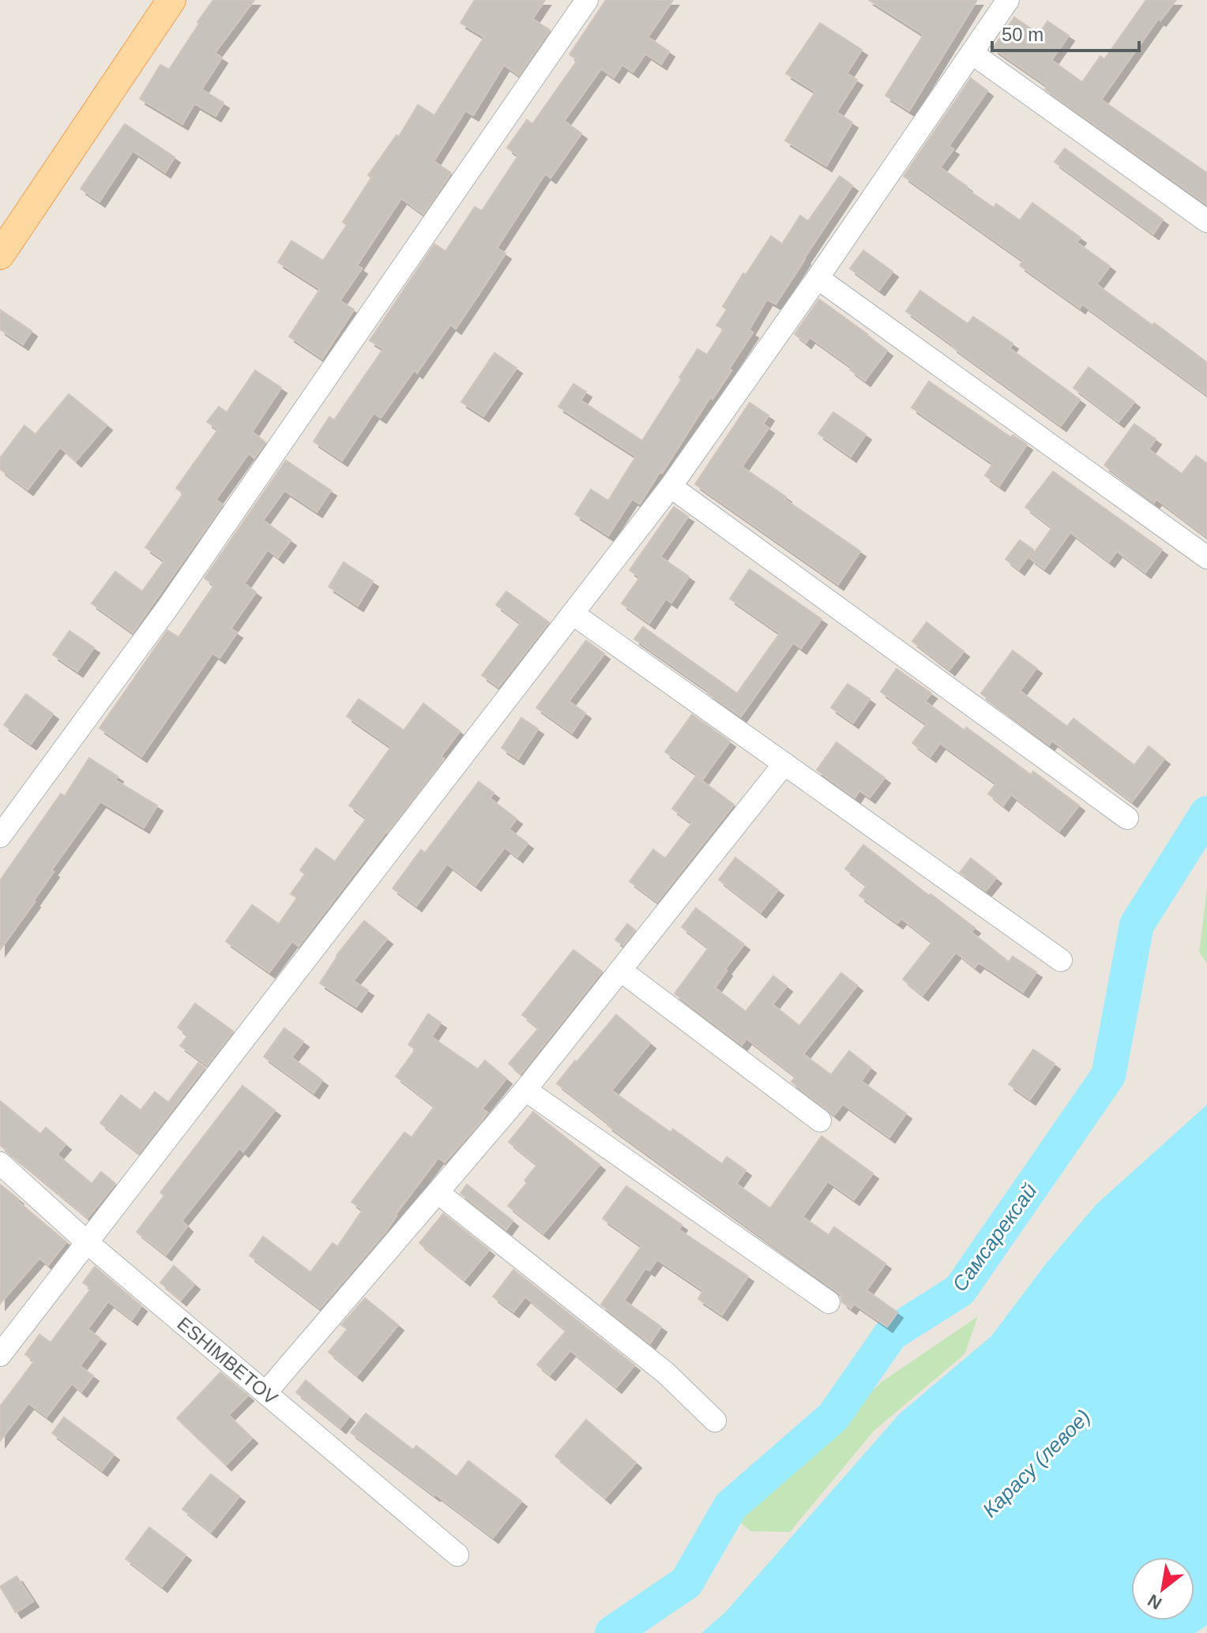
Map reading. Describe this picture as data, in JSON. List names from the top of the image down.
{
  "streets": {
    "street": ["ESHIMBETOV"]
  },
  "water": ["Самсарексай", "Карасу (левое)"],
  "scale_bar": "50 m",
  "north": "bottom left"
}
